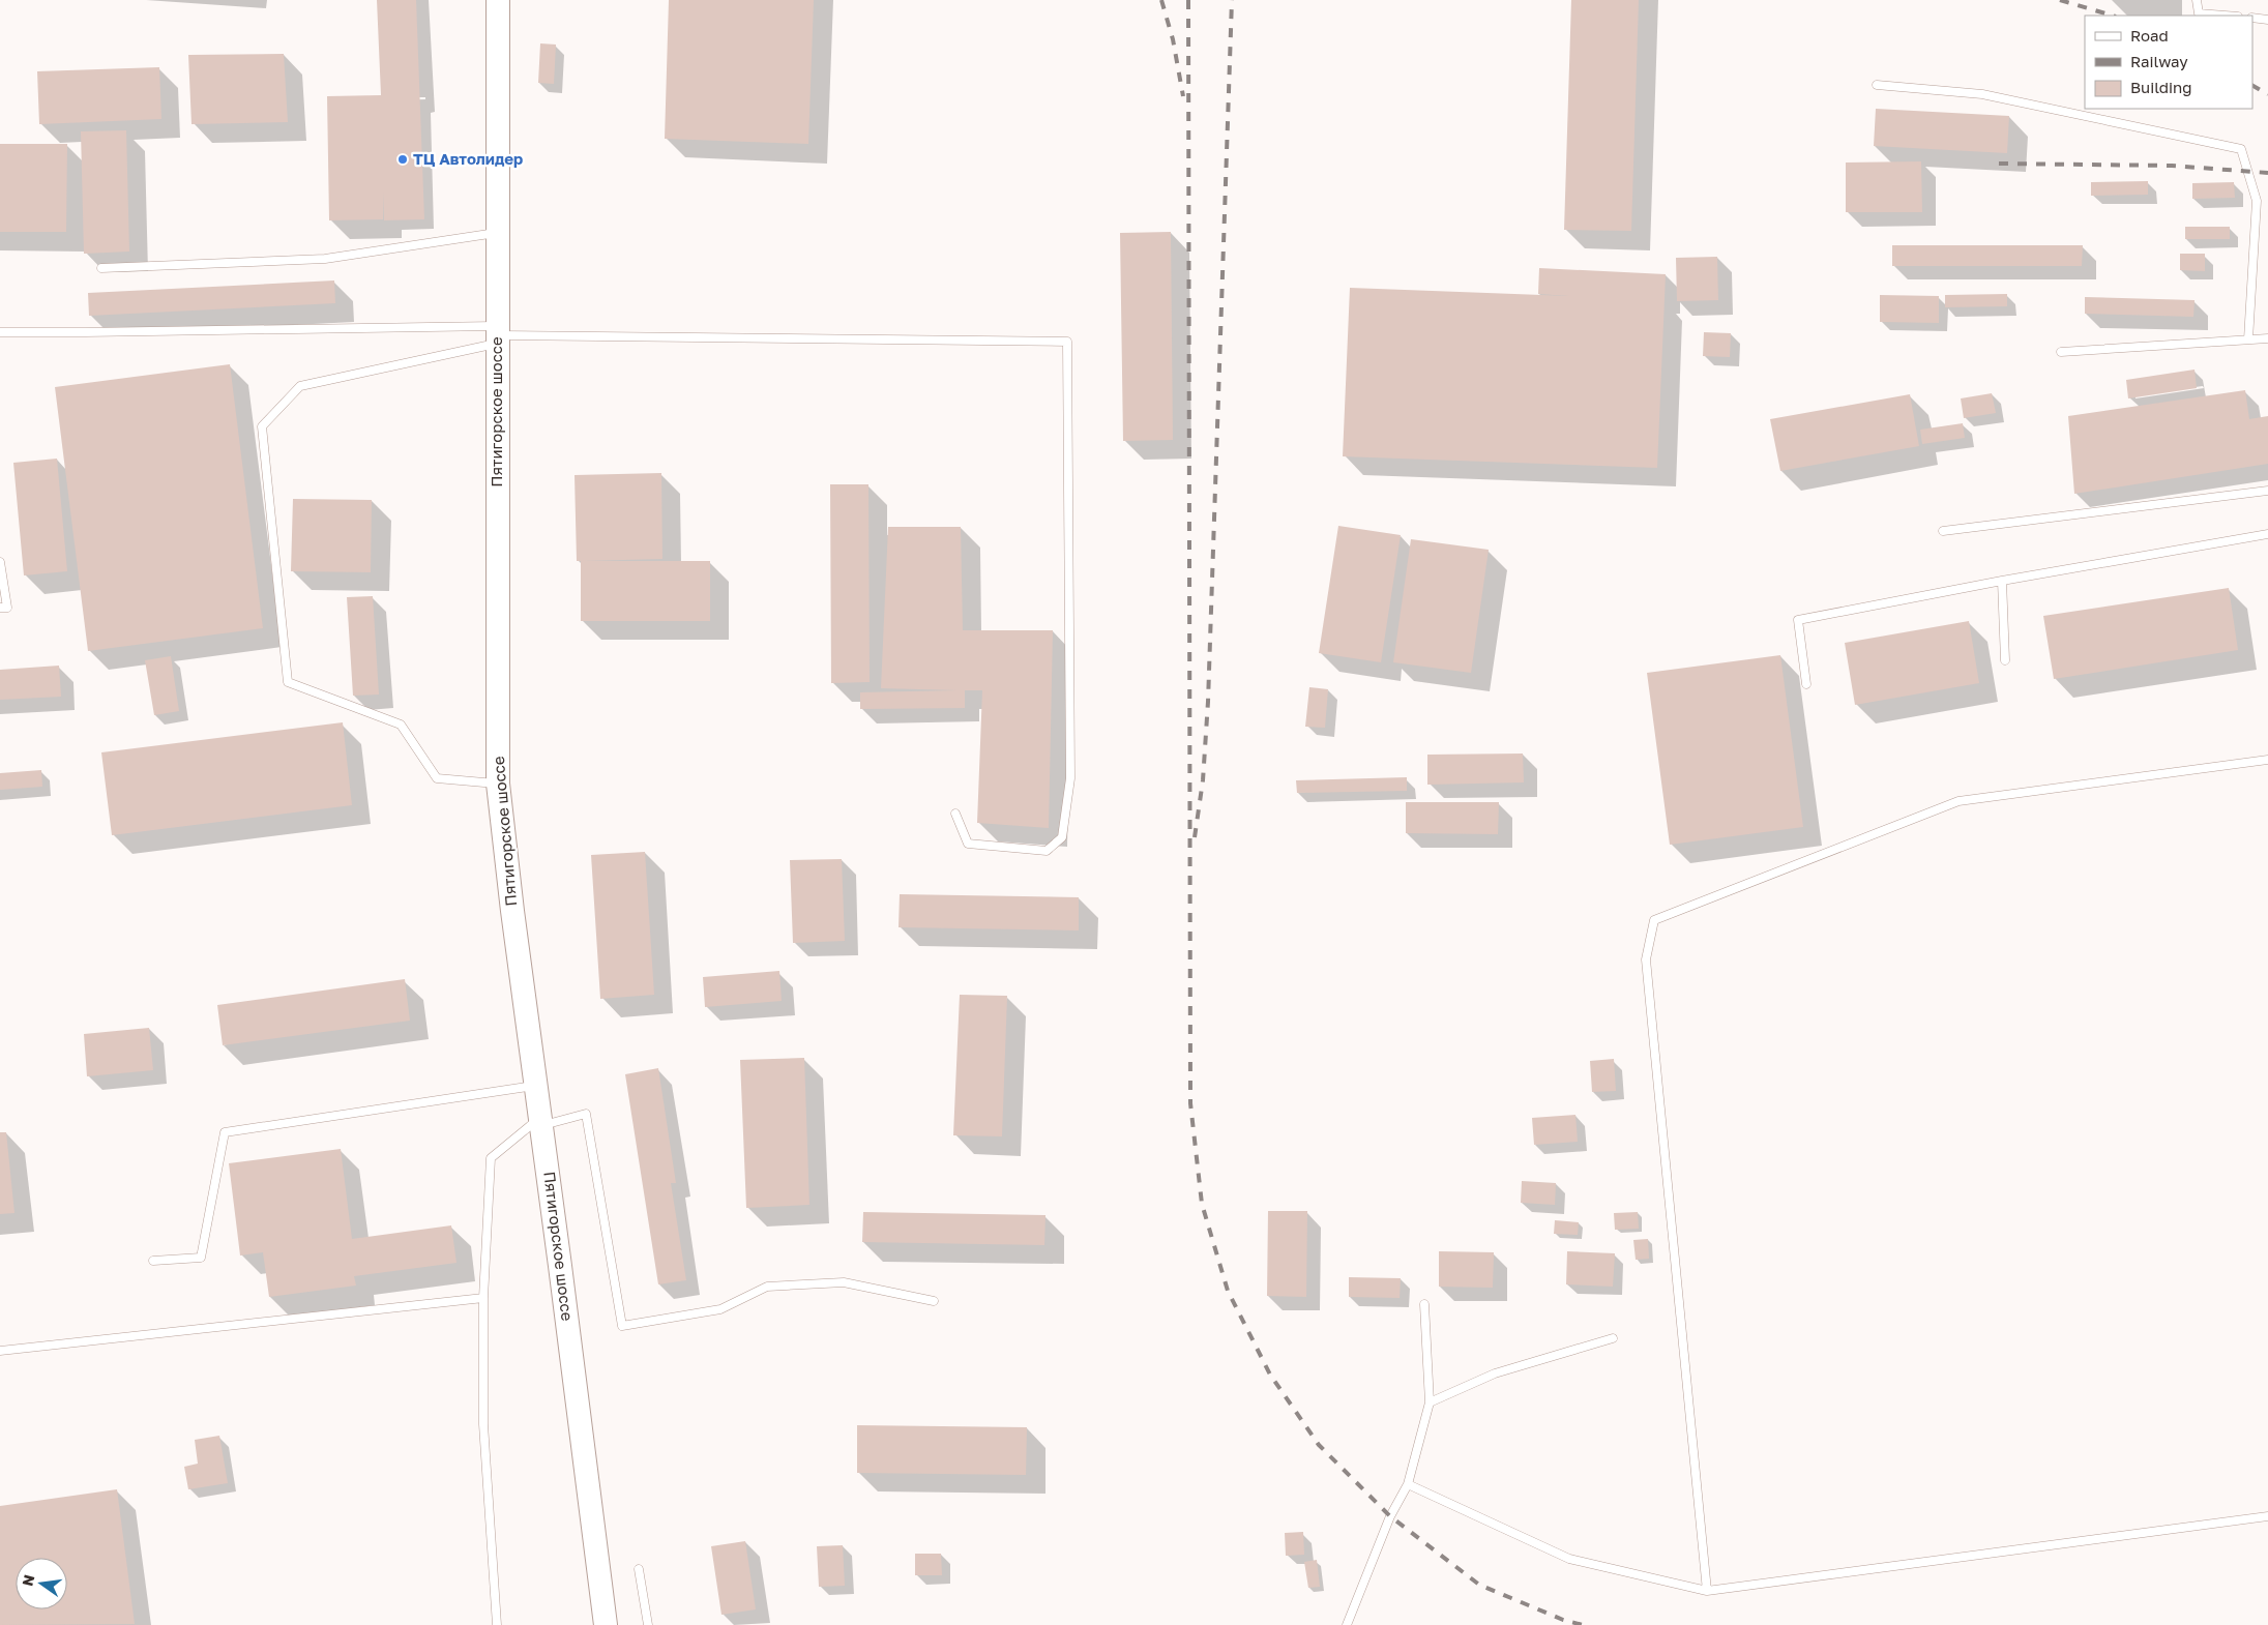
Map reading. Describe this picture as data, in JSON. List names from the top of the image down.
{
  "streets": {
    "main road": ["Пятигорское шоссе"]
  },
  "places": ["ТЦ Автолидер"],
  "legend": ["Road", "Railway", "Building"],
  "north": "left"
}
